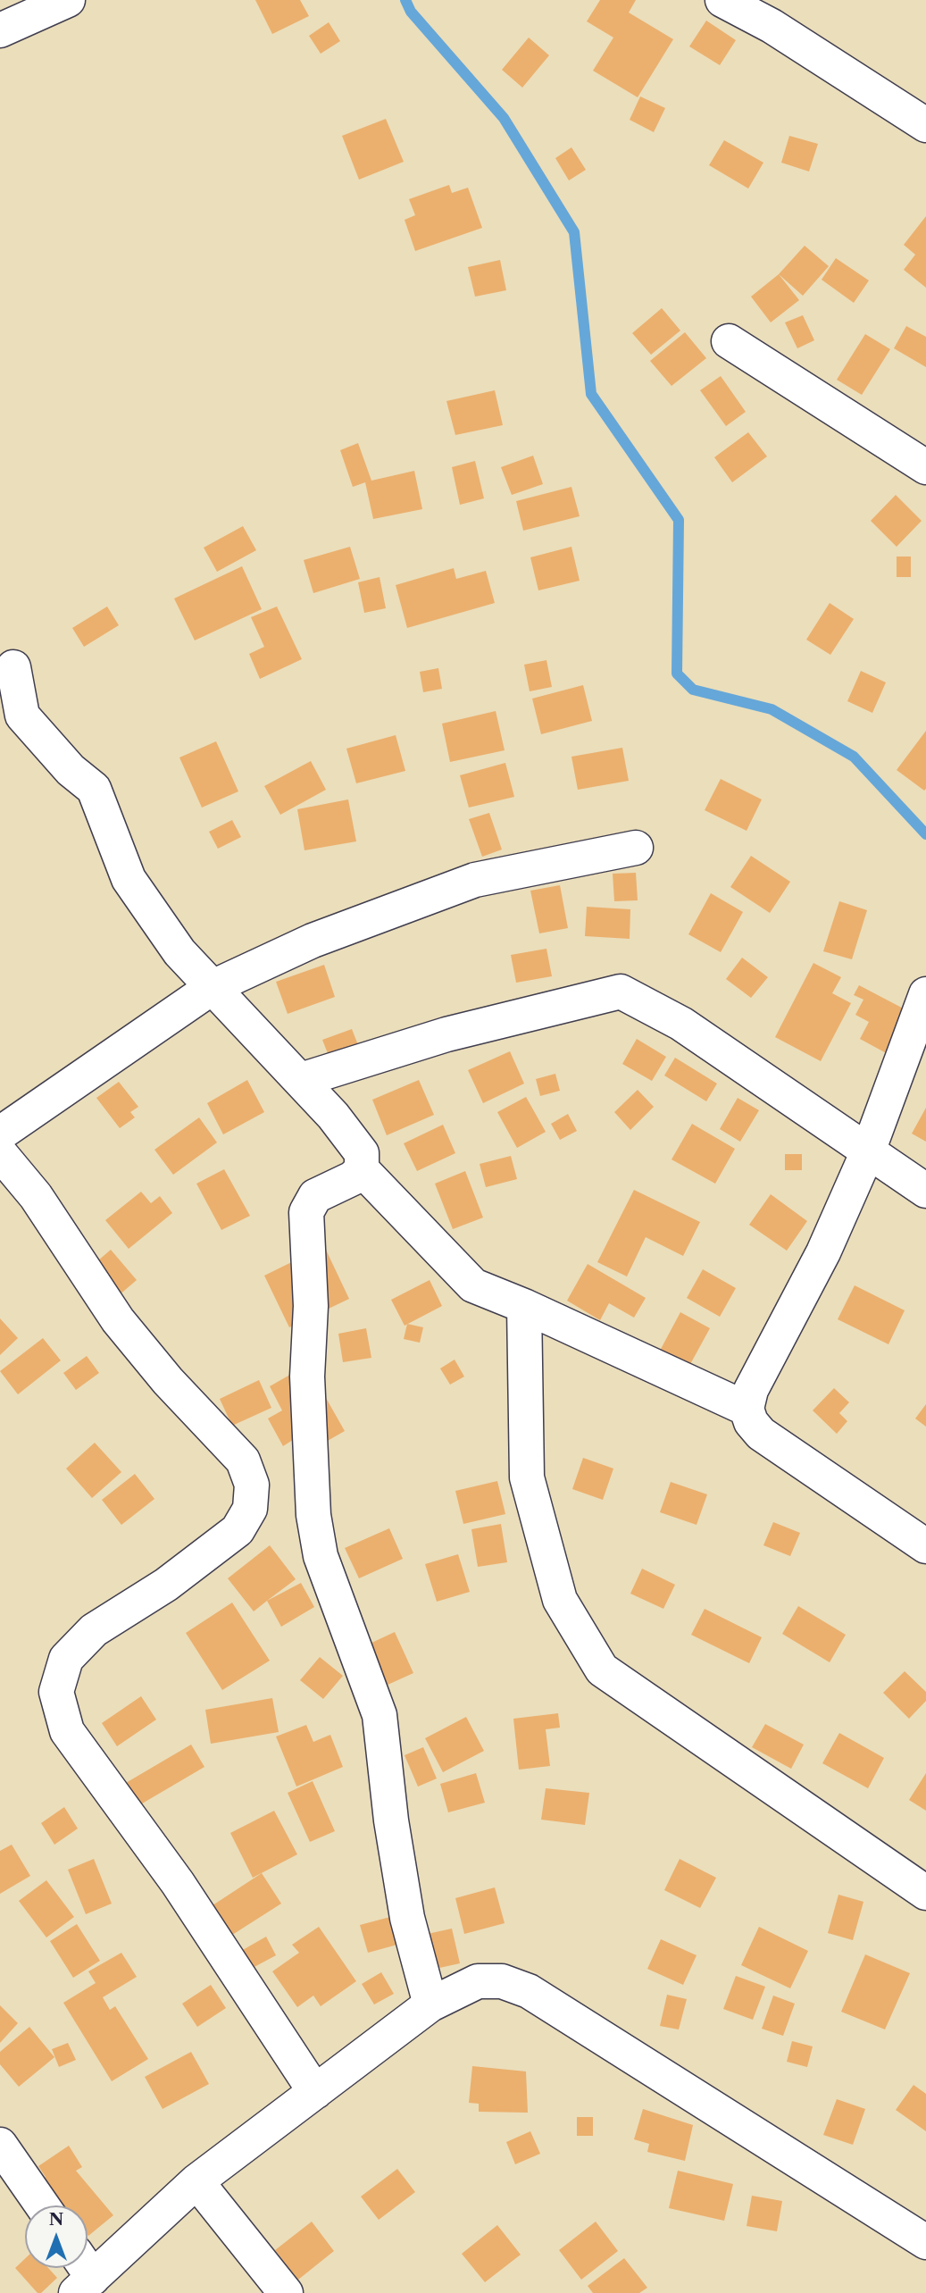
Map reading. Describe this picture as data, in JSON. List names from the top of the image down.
{
  "north": "top"
}
